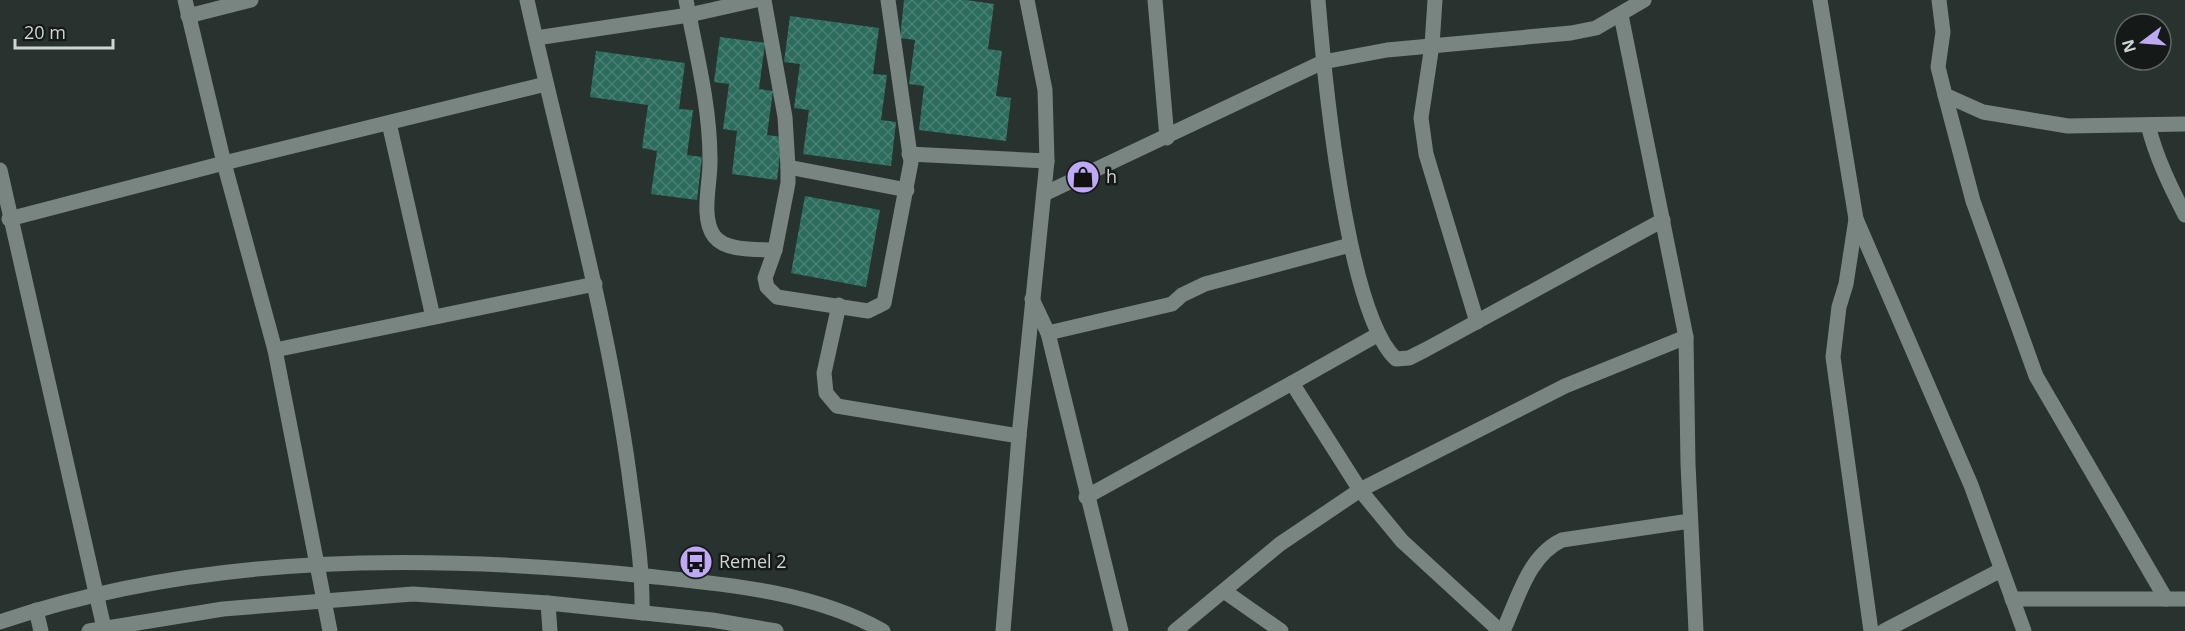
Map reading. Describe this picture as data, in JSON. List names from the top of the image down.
{
  "places": {
    "shop": ["h"],
    "bus stop": ["Remel 2"]
  },
  "scale_bar": "20 m",
  "north": "left"
}
